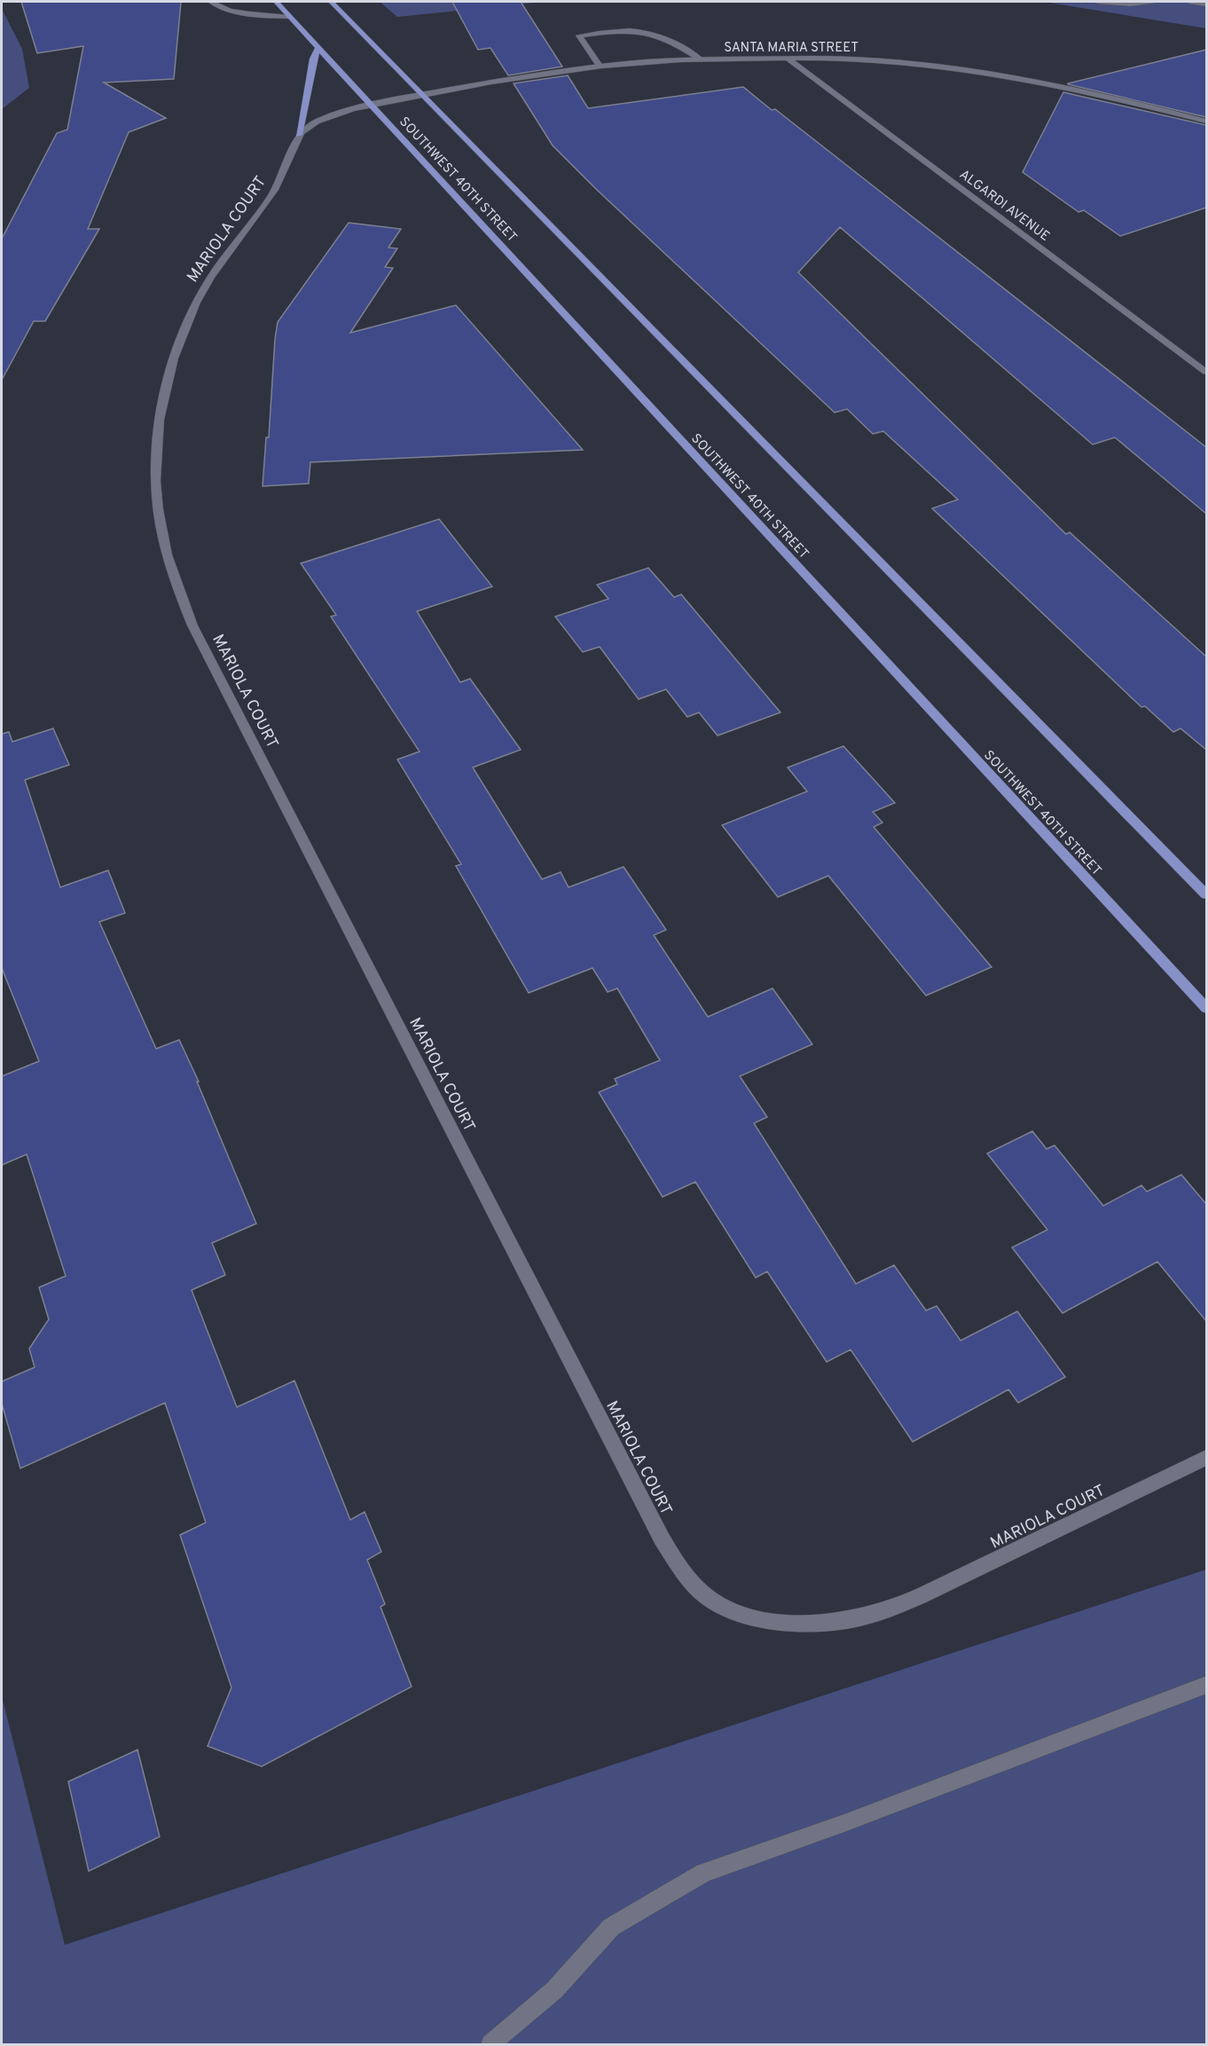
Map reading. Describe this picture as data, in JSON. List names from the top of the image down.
{
  "streets": {
    "main road": ["SOUTHWEST 40TH STREET"],
    "street": ["SANTA MARIA STREET", "ALGARDI AVENUE", "MARIOLA COURT"]
  },
  "crossings": [
    ["SANTA MARIA STREET", "SOUTHWEST 40TH STREET"],
    ["SANTA MARIA STREET", "ALGARDI AVENUE"]
  ]
}
